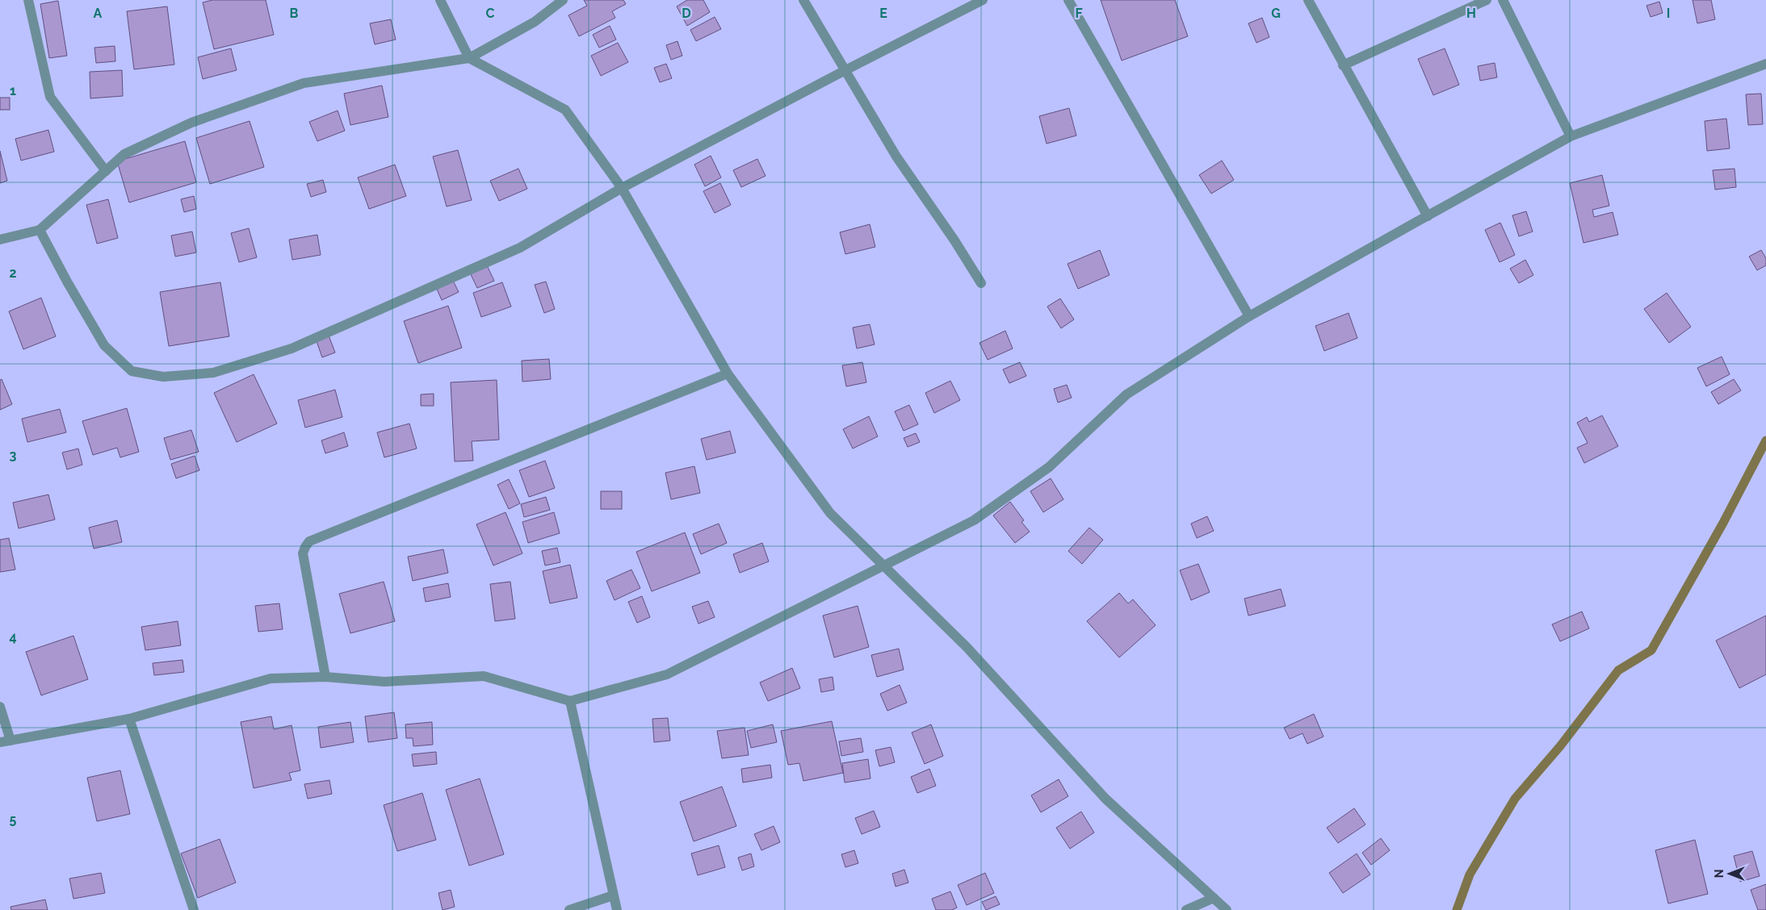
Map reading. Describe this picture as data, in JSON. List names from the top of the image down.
{
  "north": "left",
  "grid": {
    "columns": [
      "A",
      "B",
      "C",
      "D",
      "E",
      "F",
      "G",
      "H",
      "I"
    ],
    "rows": [
      "1",
      "2",
      "3",
      "4",
      "5"
    ]
  }
}
